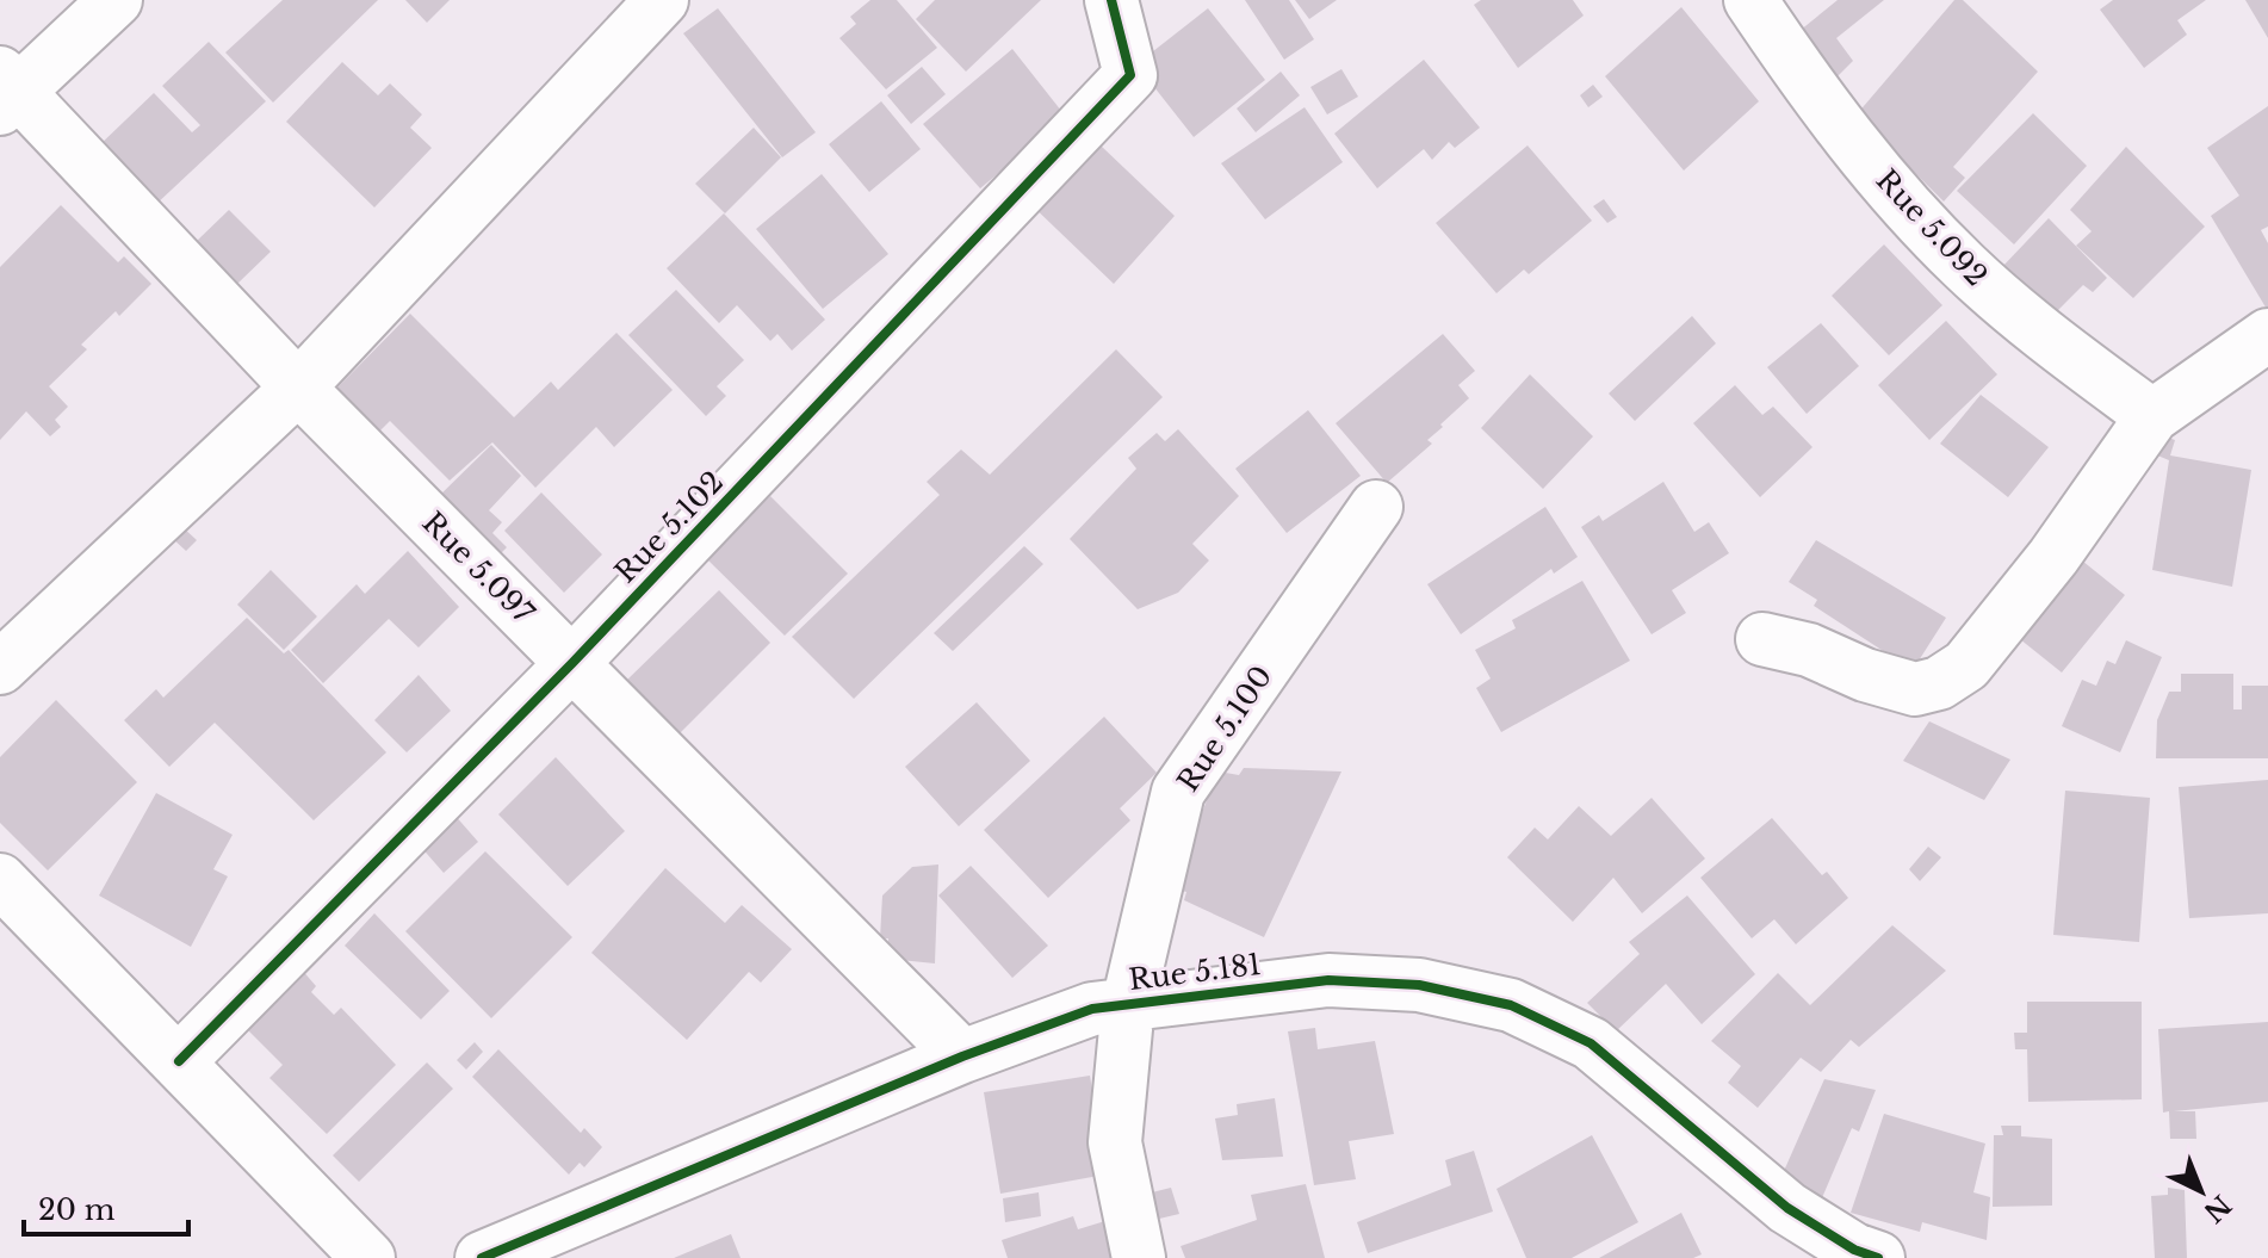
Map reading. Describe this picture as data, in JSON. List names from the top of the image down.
{
  "streets": {
    "street": [
      "Rue 5.092",
      "Rue 5.102",
      "Rue 5.097",
      "Rue 5.100",
      "Rue 5.181"
    ]
  },
  "crossings": [
    ["Rue 5.102", "Rue 5.097"],
    ["Rue 5.097", "Rue 5.181"],
    ["Rue 5.100", "Rue 5.181"]
  ],
  "scale_bar": "20 m",
  "north": "bottom right"
}
